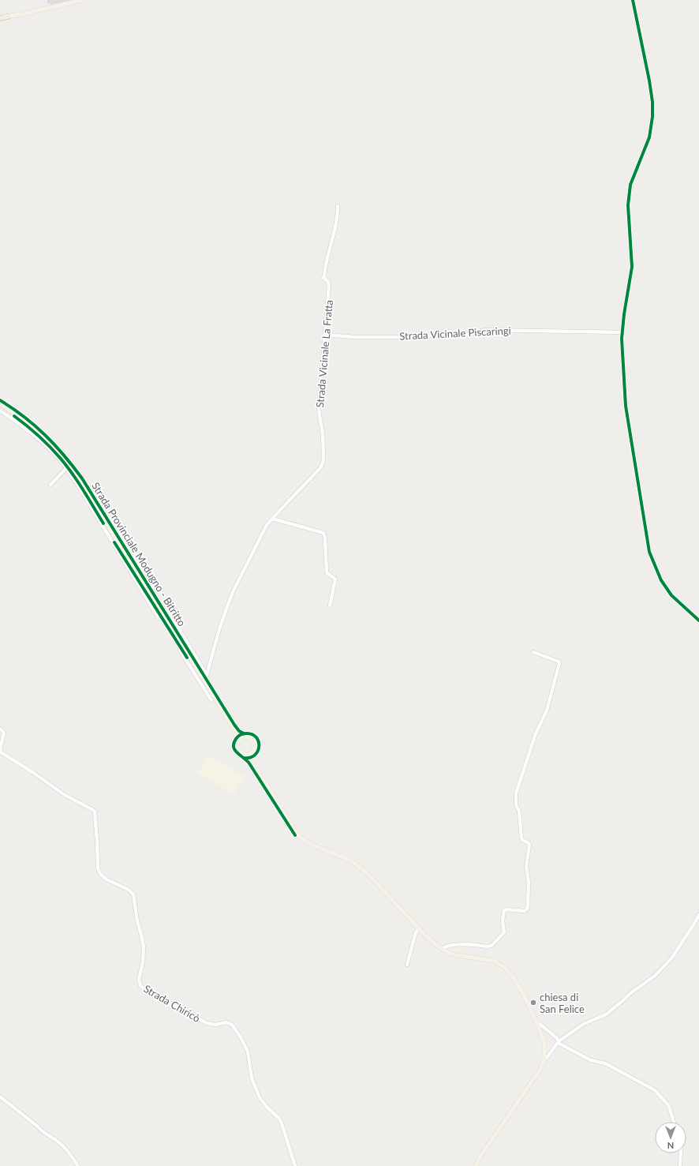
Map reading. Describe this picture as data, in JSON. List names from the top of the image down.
{
  "streets": {
    "street": ["Strada Vicinale Piscaringi", "Strada Vicinale La Fratta", "Strada Chiricò"],
    "cycle path": ["Strada Provinciale Modugno - Bitritto"]
  },
  "crossings": [
    ["Strada Vicinale Piscaringi", "Strada Vicinale La Fratta"]
  ],
  "places": ["chiesa di San Felice"],
  "north": "bottom"
}
